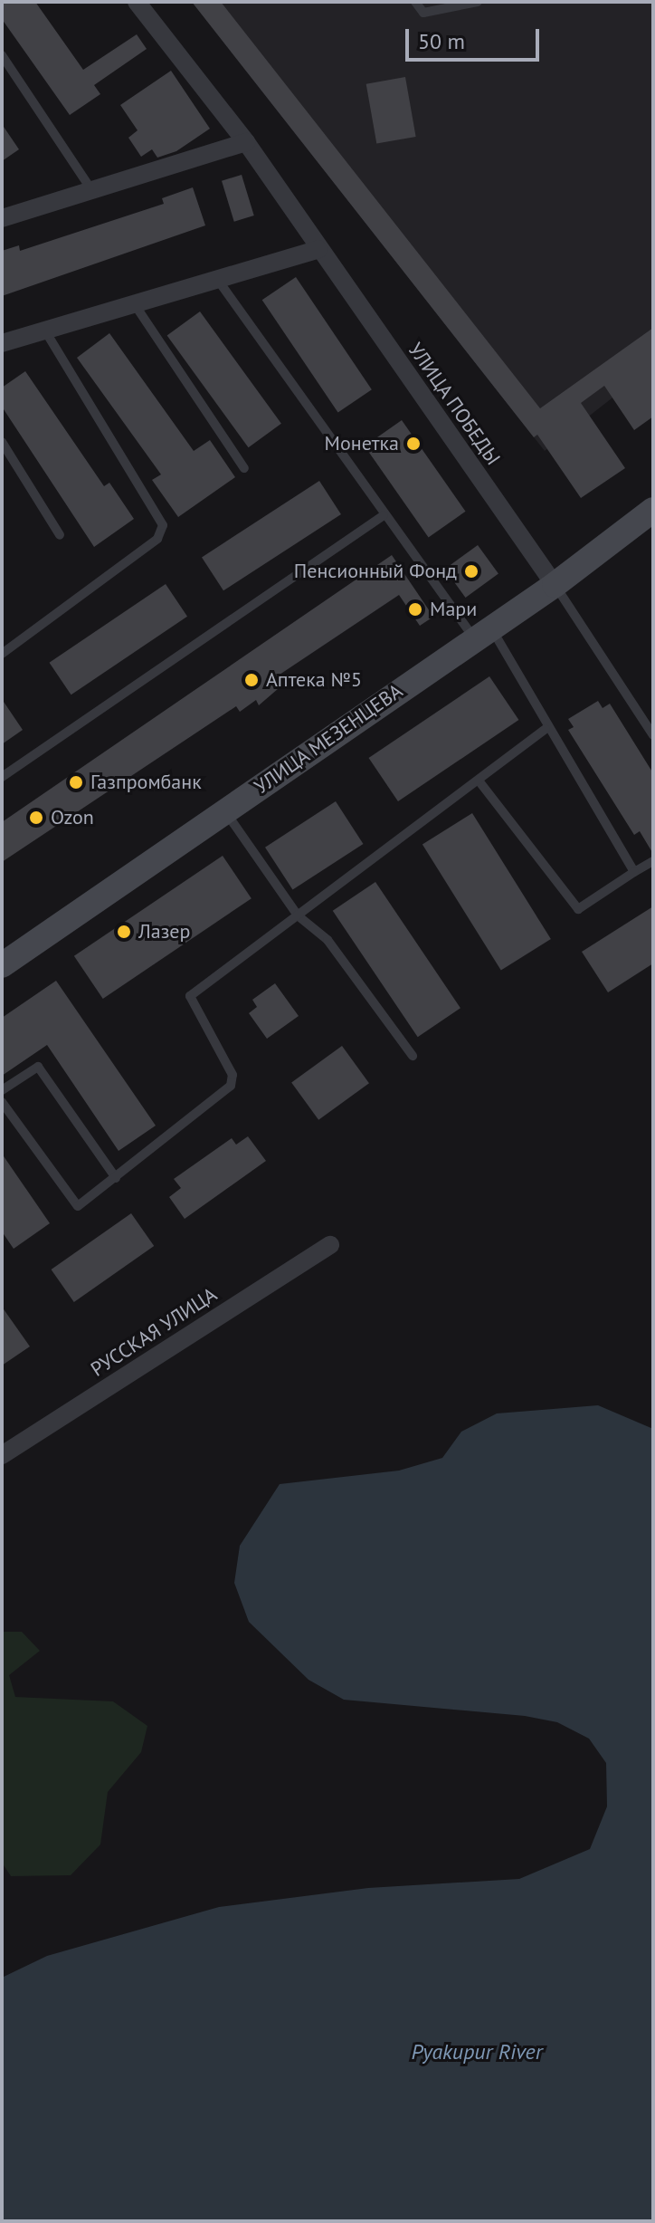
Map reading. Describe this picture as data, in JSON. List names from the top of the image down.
{
  "streets": {
    "main road": ["УЛИЦА МЕЗЕНЦЕВА"],
    "street": ["УЛИЦА ПОБЕДЫ", "РУССКАЯ УЛИЦА"]
  },
  "crossings": [
    ["УЛИЦА ПОБЕДЫ", "УЛИЦА МЕЗЕНЦЕВА"]
  ],
  "water": ["Pyakupur River"],
  "places": [
    "Монетка",
    "Пенсионный Фонд",
    "Мари",
    "Аптека №5",
    "Газпромбанк",
    "Ozon",
    "Лазер"
  ],
  "scale_bar": "50 m"
}
